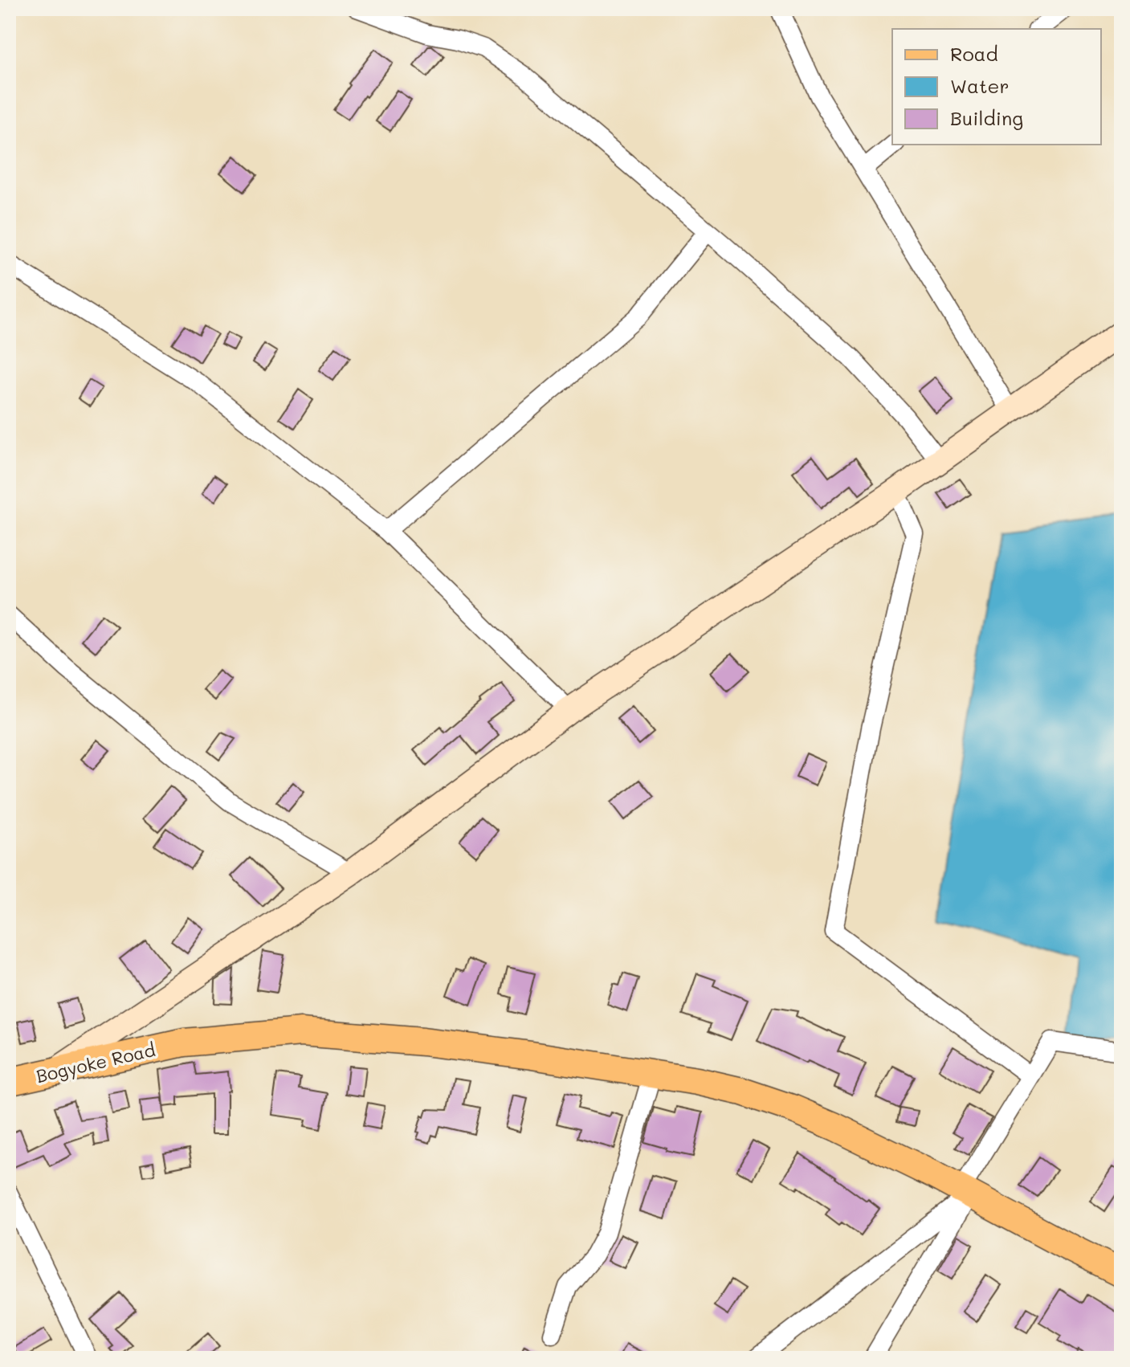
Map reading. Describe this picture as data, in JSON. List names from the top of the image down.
{
  "streets": {
    "main road": ["Bogyoke Road"]
  },
  "legend": ["Road", "Water", "Building"]
}
